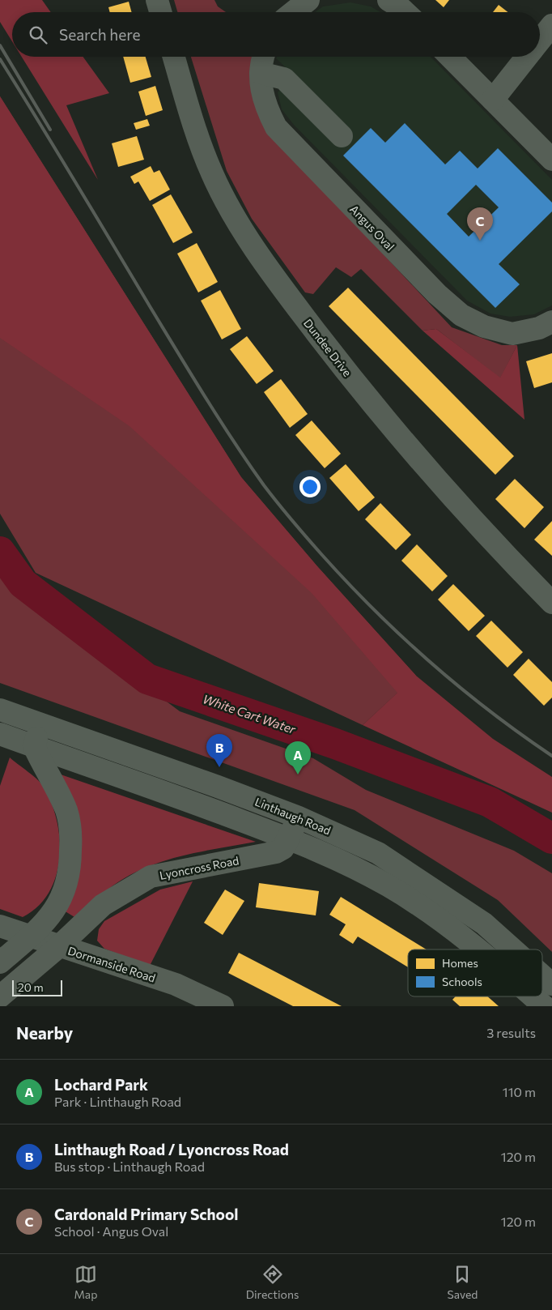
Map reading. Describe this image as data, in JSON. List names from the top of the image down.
{
  "streets": {
    "street": [
      "Angus Oval",
      "Dundee Drive",
      "Linthaugh Road",
      "Lyoncross Road",
      "Dormanside Road"
    ]
  },
  "crossings": [
    ["Linthaugh Road", "Lyoncross Road"],
    ["Lyoncross Road", "Dormanside Road"]
  ],
  "water": ["White Cart Water"],
  "legend": ["Homes", "Schools"],
  "scale_bar": "20 m",
  "page": {
    "search": "Search here",
    "pins": ["C", "B", "A"],
    "scale": "20 m",
    "heading": ["Nearby", "3 results"],
    "list": [
      {
        "mark": "A",
        "name": "Lochard Park",
        "note": "Park · Linthaugh Road",
        "value": "110 m"
      },
      {
        "mark": "B",
        "name": "Linthaugh Road / Lyoncross Road",
        "note": "Bus stop · Linthaugh Road",
        "value": "120 m"
      },
      {
        "mark": "C",
        "name": "Cardonald Primary School",
        "note": "School · Angus Oval",
        "value": "120 m"
      }
    ],
    "nav": ["Map", "Directions", "Saved"]
  }
}
